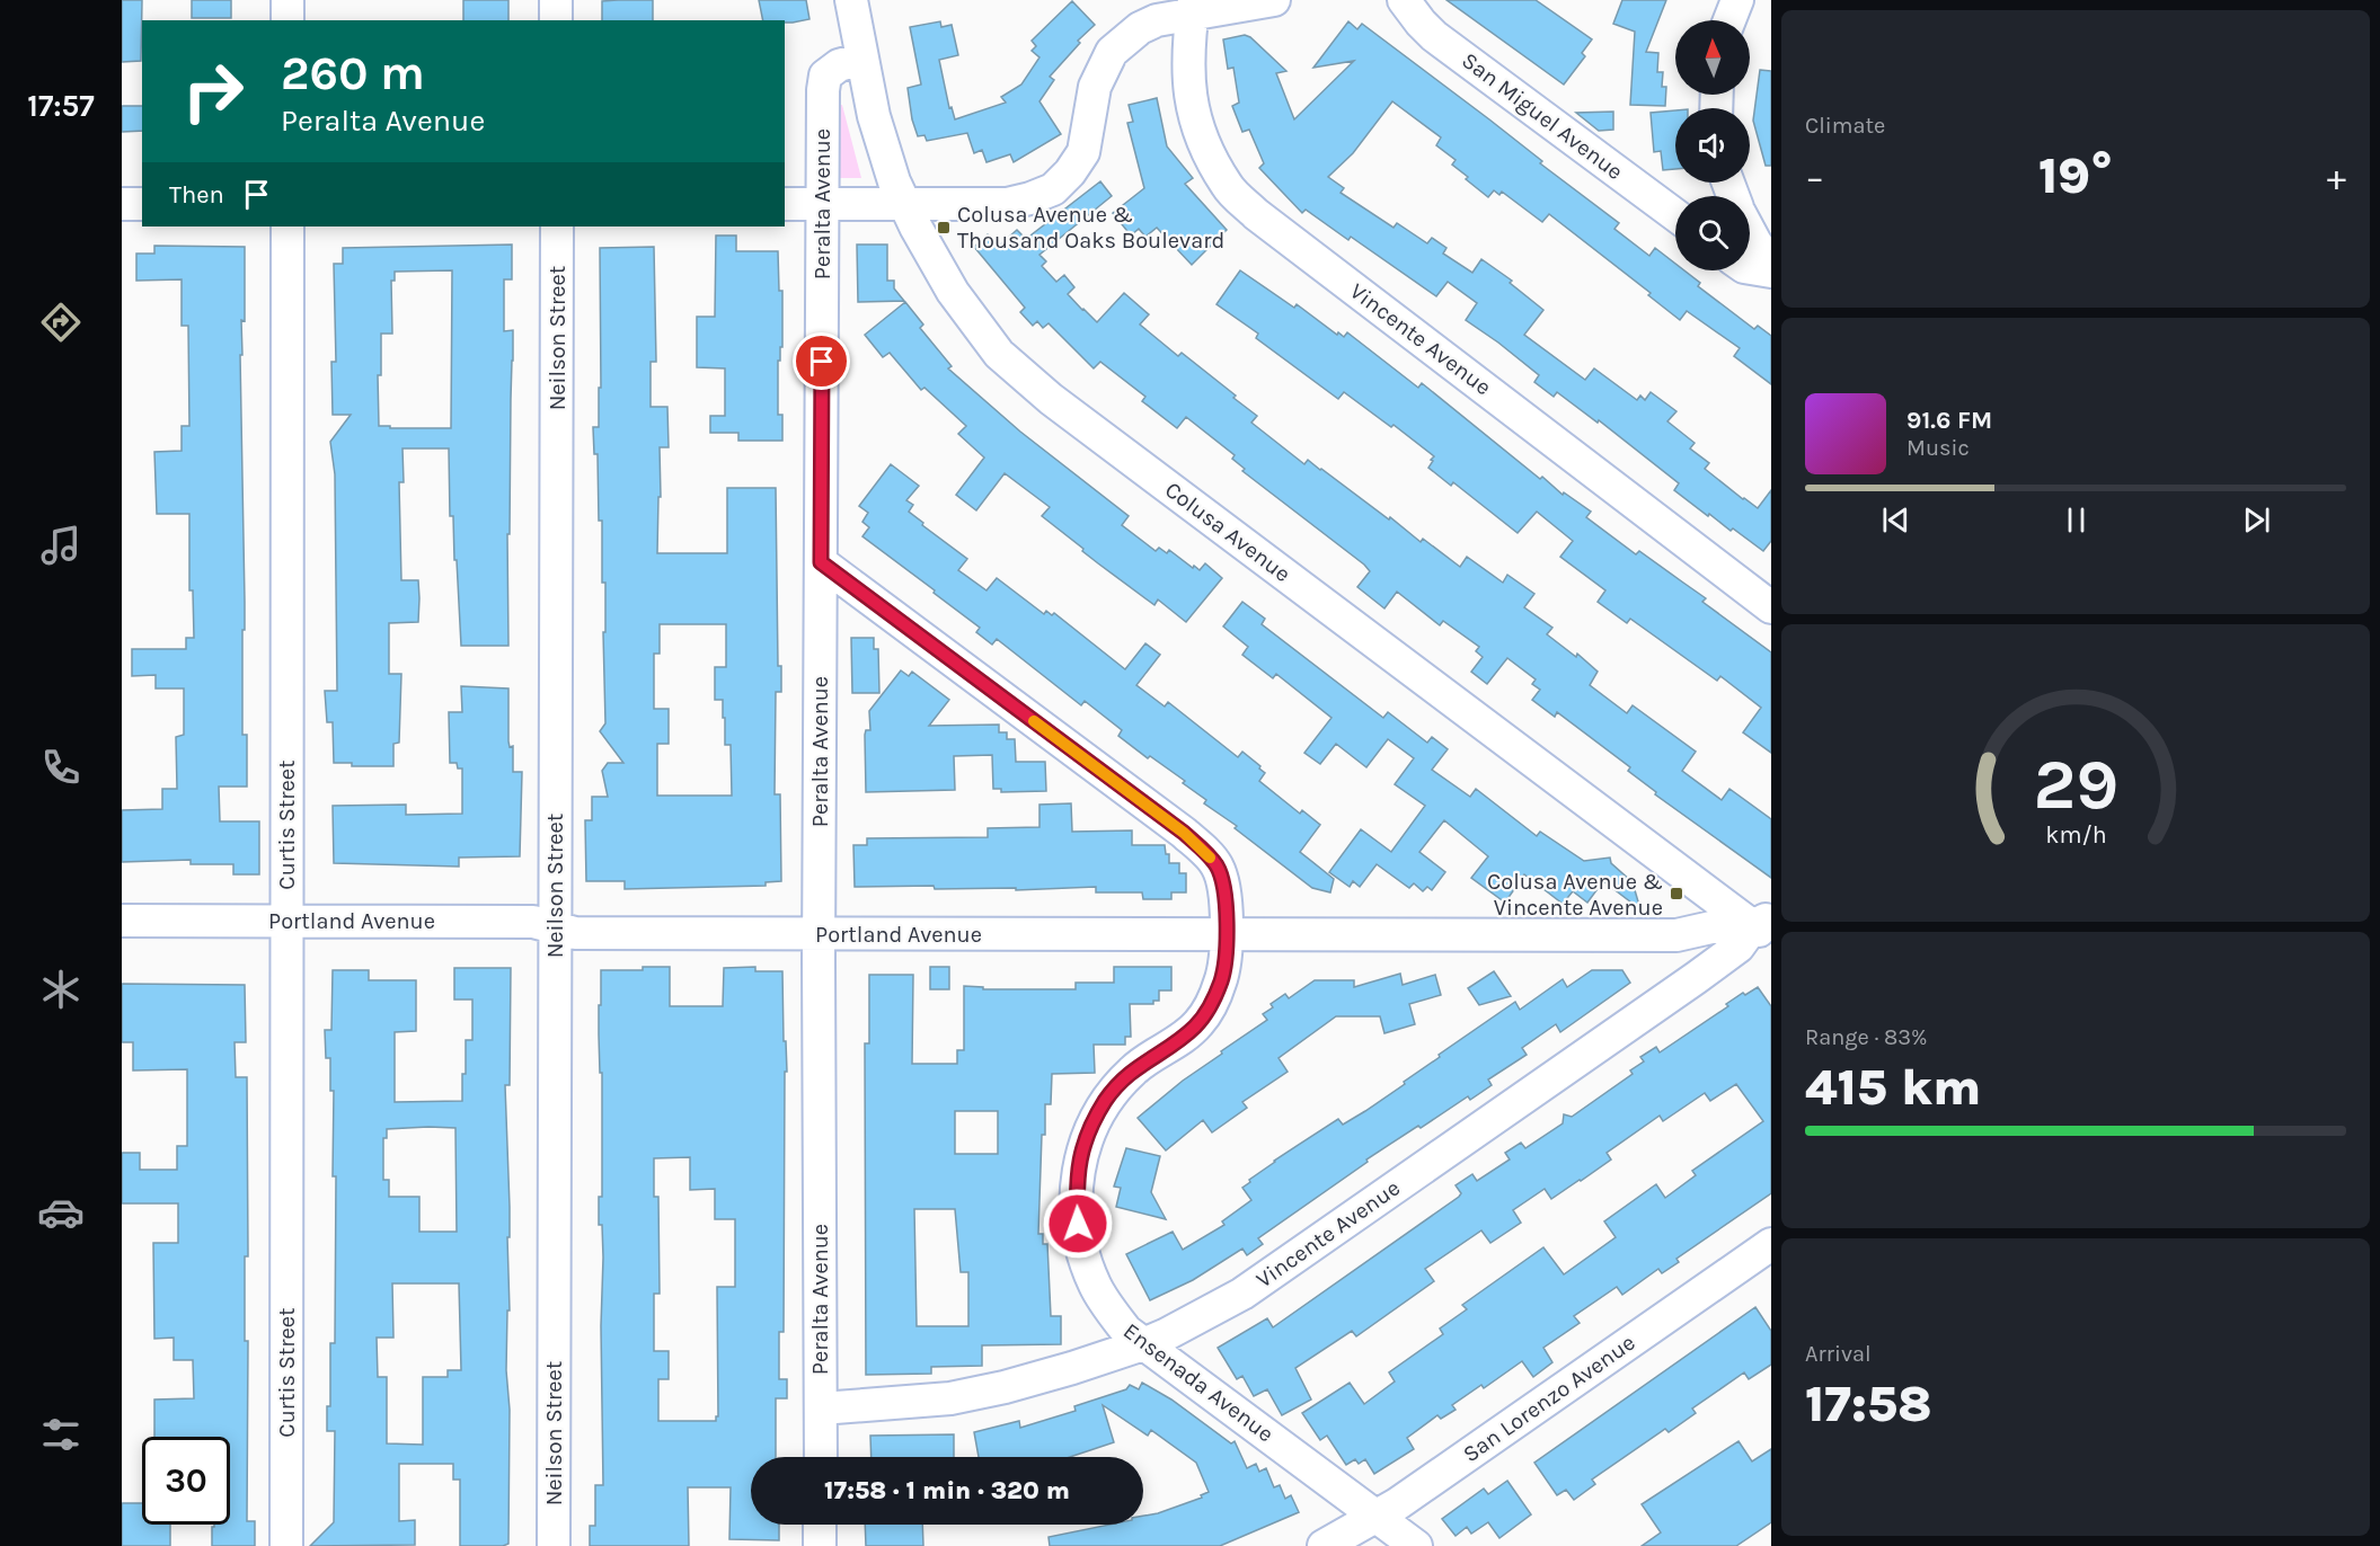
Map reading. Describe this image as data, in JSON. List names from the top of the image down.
{
  "streets": {
    "street": [
      "San Miguel Avenue",
      "Peralta Avenue",
      "Neilson Street",
      "Vincente Avenue",
      "Colusa Avenue",
      "Curtis Street",
      "Portland Avenue",
      "Ensenada Avenue",
      "San Lorenzo Avenue"
    ]
  },
  "crossings": [
    ["Peralta Avenue", "Vincente Avenue"],
    ["Peralta Avenue", "Colusa Avenue"],
    ["Peralta Avenue", "Portland Avenue"],
    ["Peralta Avenue", "Ensenada Avenue"],
    ["Neilson Street", "Portland Avenue"],
    ["Vincente Avenue", "Colusa Avenue"],
    ["Vincente Avenue", "Portland Avenue"],
    ["Vincente Avenue", "Ensenada Avenue"],
    ["Colusa Avenue", "Portland Avenue"],
    ["Curtis Street", "Portland Avenue"],
    ["Portland Avenue", "Ensenada Avenue"],
    ["Ensenada Avenue", "San Lorenzo Avenue"]
  ],
  "places": {
    "transit": ["Colusa Avenue & Thousand Oaks Boulevard", "Colusa Avenue & Vincente Avenue"]
  },
  "north": "top",
  "page": {
    "tabs": "17:57",
    "tile": [
      "Climate",
      ["Range · 83%", "415 km"],
      ["Arrival", "17:58"]
    ],
    "turn": ["260 m", "Peralta Avenue"],
    "heat": ["−", "19°", "+"],
    "then": "Then",
    "song": ["91.6 FM", "Music"],
    "limit": "30",
    "trip": "17:58 · 1 min · 320 m",
    "gauge": ["29", "km/h"]
  }
}
